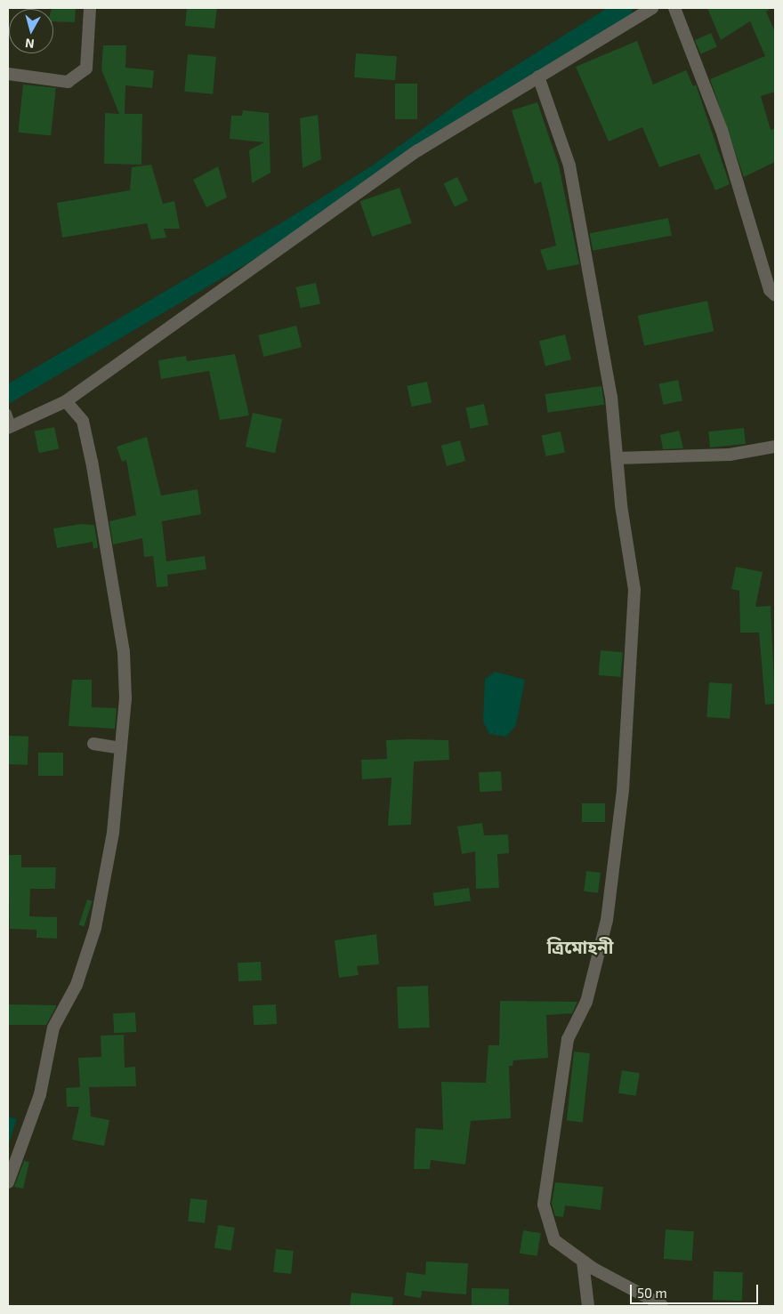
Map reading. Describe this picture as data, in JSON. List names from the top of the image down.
{
  "districts": ["ত্রিমোহনী"],
  "scale_bar": "50 m",
  "north": "bottom"
}
